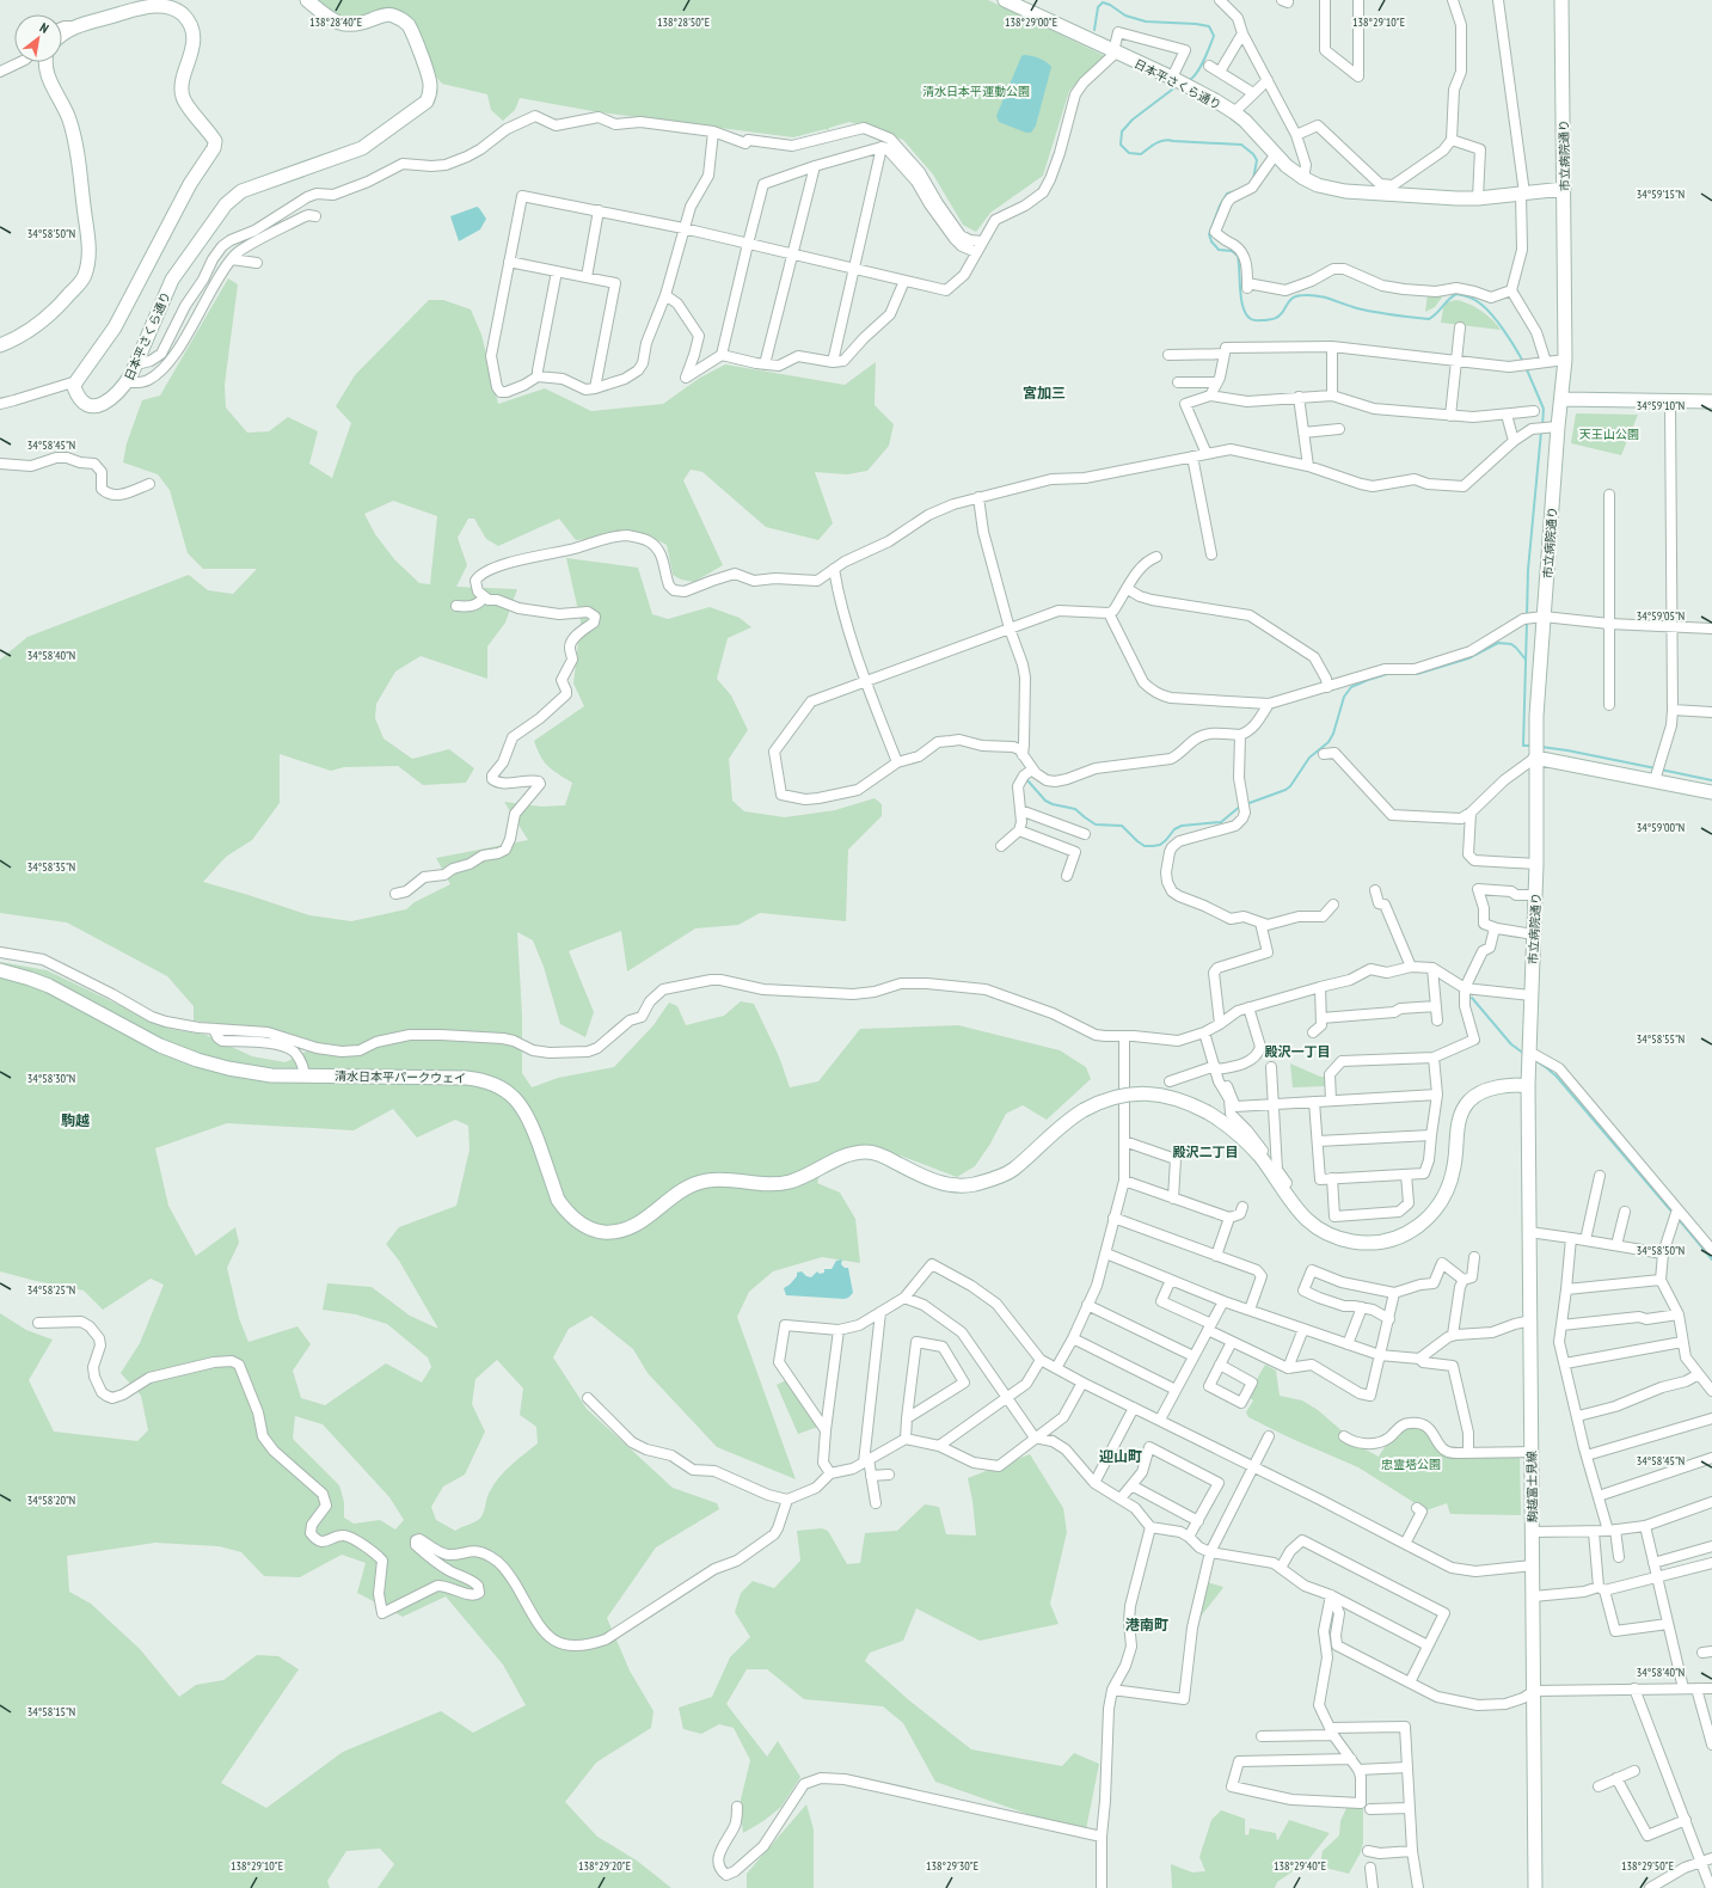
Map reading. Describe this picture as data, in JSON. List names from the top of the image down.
{
  "streets": {
    "street": [
      "日本平さくら通り",
      "市立病院通り",
      "清水日本平パークウェイ",
      "駒越富士見線"
    ]
  },
  "crossings": [
    ["日本平さくら通り", "市立病院通り"],
    ["市立病院通り", "清水日本平パークウェイ"],
    ["市立病院通り", "駒越富士見線"],
    ["清水日本平パークウェイ", "駒越富士見線"]
  ],
  "districts": [
    "宮加三",
    "殿沢一丁目",
    "駒越",
    "殿沢二丁目",
    "迎山町",
    "港南町"
  ],
  "parks": ["清水日本平運動公園", "天王山公園", "忠霊塔公園"],
  "north": "top right",
  "coordinates": [
    "138°28'40\"E",
    "138°28'50\"E",
    "138°29'00\"E",
    "138°29'10\"E",
    "34°59'15\"N",
    "34°58'50\"N",
    "34°59'10\"N",
    "34°58'45\"N",
    "34°59'05\"N",
    "34°58'40\"N",
    "34°59'00\"N",
    "34°58'35\"N",
    "34°58'55\"N",
    "34°58'30\"N",
    "34°58'25\"N",
    "34°58'20\"N",
    "34°58'15\"N",
    "138°29'20\"E",
    "138°29'30\"E",
    "138°29'40\"E",
    "138°29'50\"E"
  ]
}
